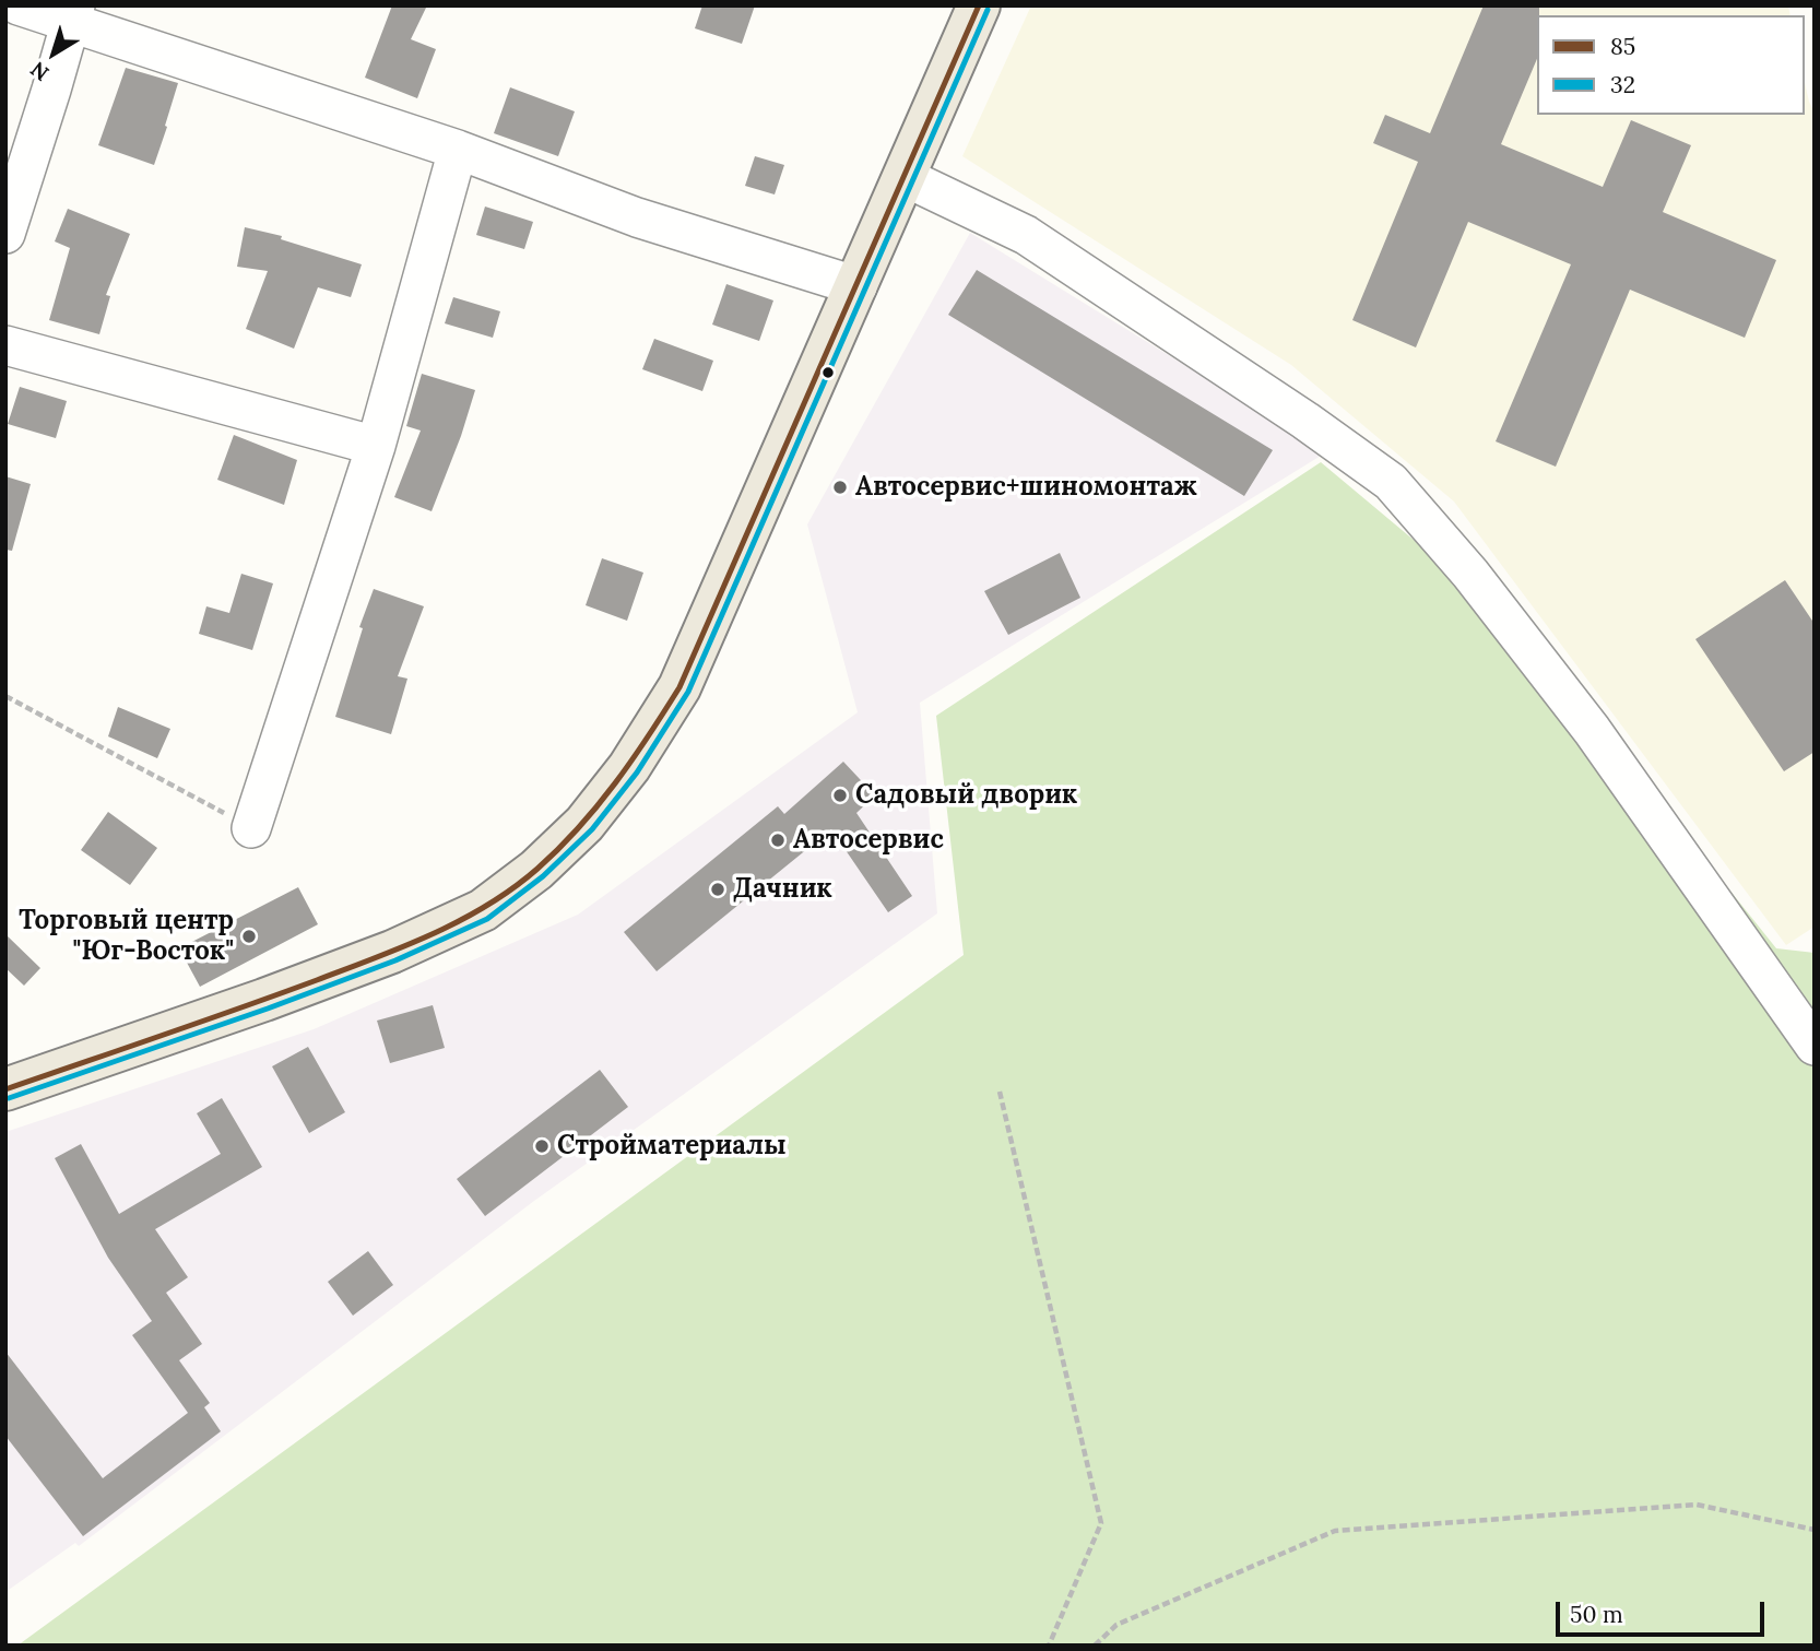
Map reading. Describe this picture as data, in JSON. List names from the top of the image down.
{
  "places": [
    "Автосервис+шиномонтаж",
    "Садовый дворик",
    "Автосервис",
    "Дачник",
    "Торговый центр \"Юг-Восток\"",
    "Стройматериалы"
  ],
  "lines": ["transit line 85", "transit line 32"],
  "legend": ["85", "32"],
  "scale_bar": "50 m",
  "north": "bottom left"
}
